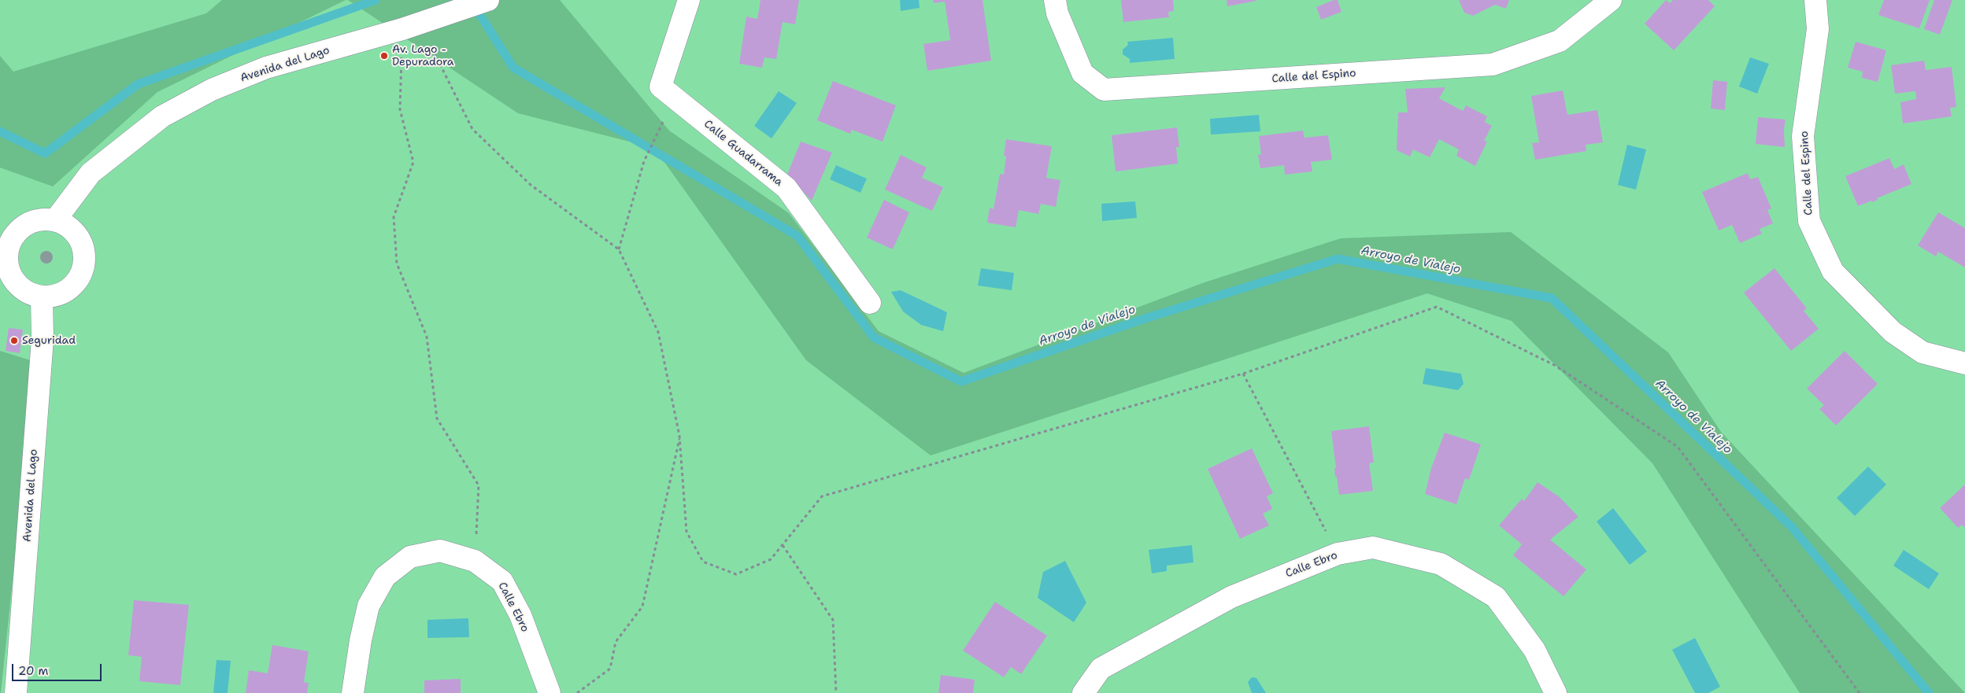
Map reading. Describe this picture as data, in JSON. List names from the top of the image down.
{
  "streets": {
    "street": [
      "Avenida del Lago",
      "Calle del Espino",
      "Calle Guadarrama",
      "Calle Ebro"
    ]
  },
  "water": ["Arroyo de Vialejo"],
  "places": ["Av. Lago - Depuradora", "Seguridad"],
  "scale_bar": "20 m"
}
